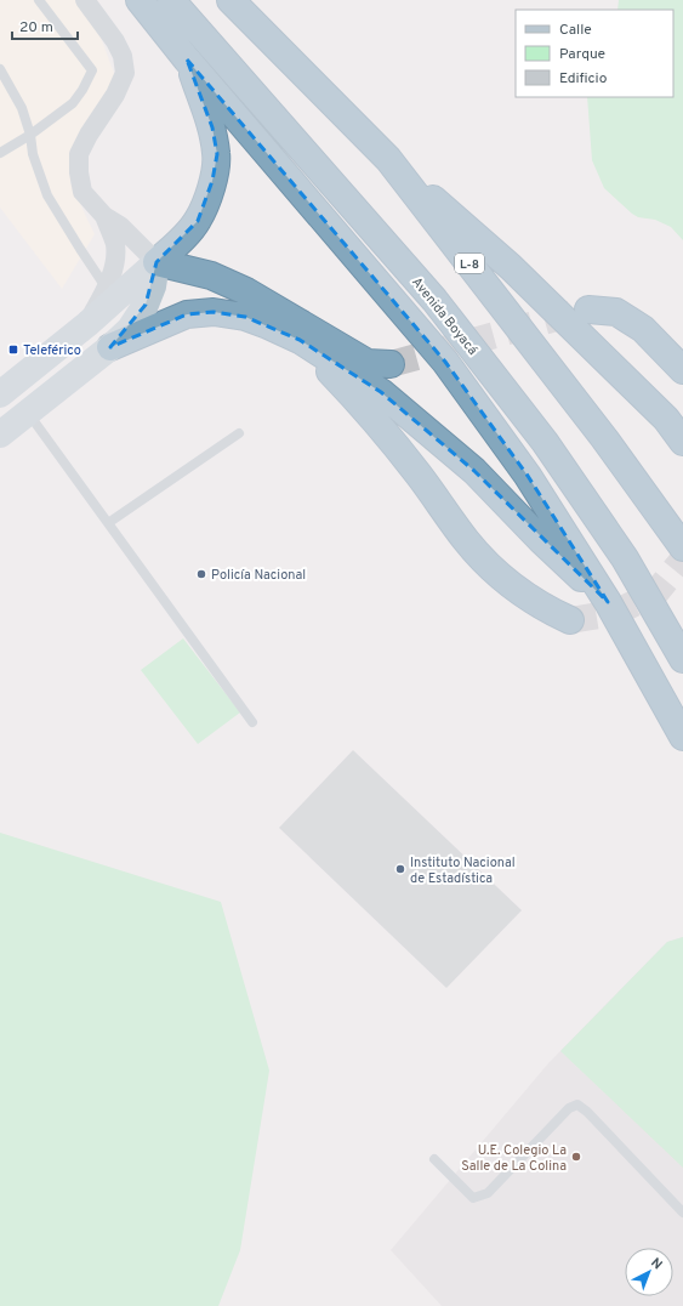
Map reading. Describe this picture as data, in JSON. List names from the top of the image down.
{
  "streets": {
    "highway": ["L-8", "Avenida Boyacá"]
  },
  "places": {
    "transit": ["Teleférico"],
    "other": ["Policía Nacional", "Instituto Nacional de Estadística", "U.E. Colegio La Salle de La Colina"]
  },
  "legend": ["Calle", "Parque", "Edificio"],
  "scale_bar": "20 m",
  "north": "top right"
}
